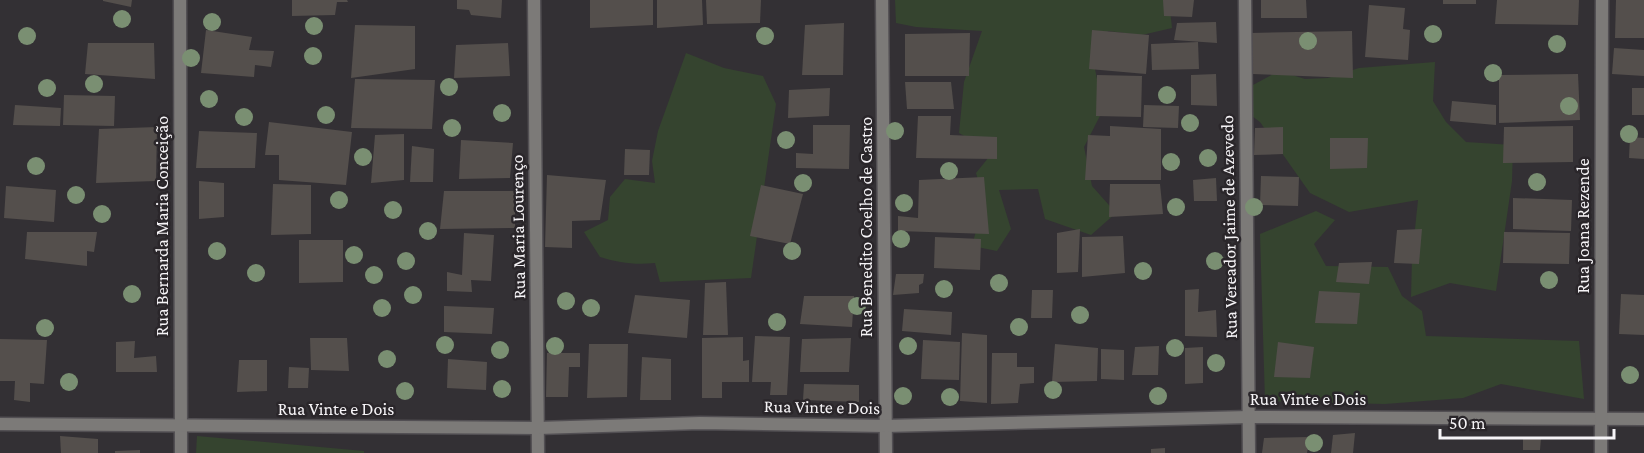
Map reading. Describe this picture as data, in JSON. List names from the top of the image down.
{
  "streets": {
    "street": [
      "Rua Bernarda Maria Conceição",
      "Rua Joana Rezende",
      "Rua Maria Lourenço",
      "Rua Benedito Coelho de Castro",
      "Rua Vereador Jaime de Azevedo",
      "Rua Vinte e Dois"
    ]
  },
  "crossings": [
    ["Rua Bernarda Maria Conceição", "Rua Vinte e Dois"],
    ["Rua Joana Rezende", "Rua Vinte e Dois"],
    ["Rua Maria Lourenço", "Rua Vinte e Dois"],
    ["Rua Benedito Coelho de Castro", "Rua Vinte e Dois"],
    ["Rua Vereador Jaime de Azevedo", "Rua Vinte e Dois"]
  ],
  "scale_bar": "50 m"
}
